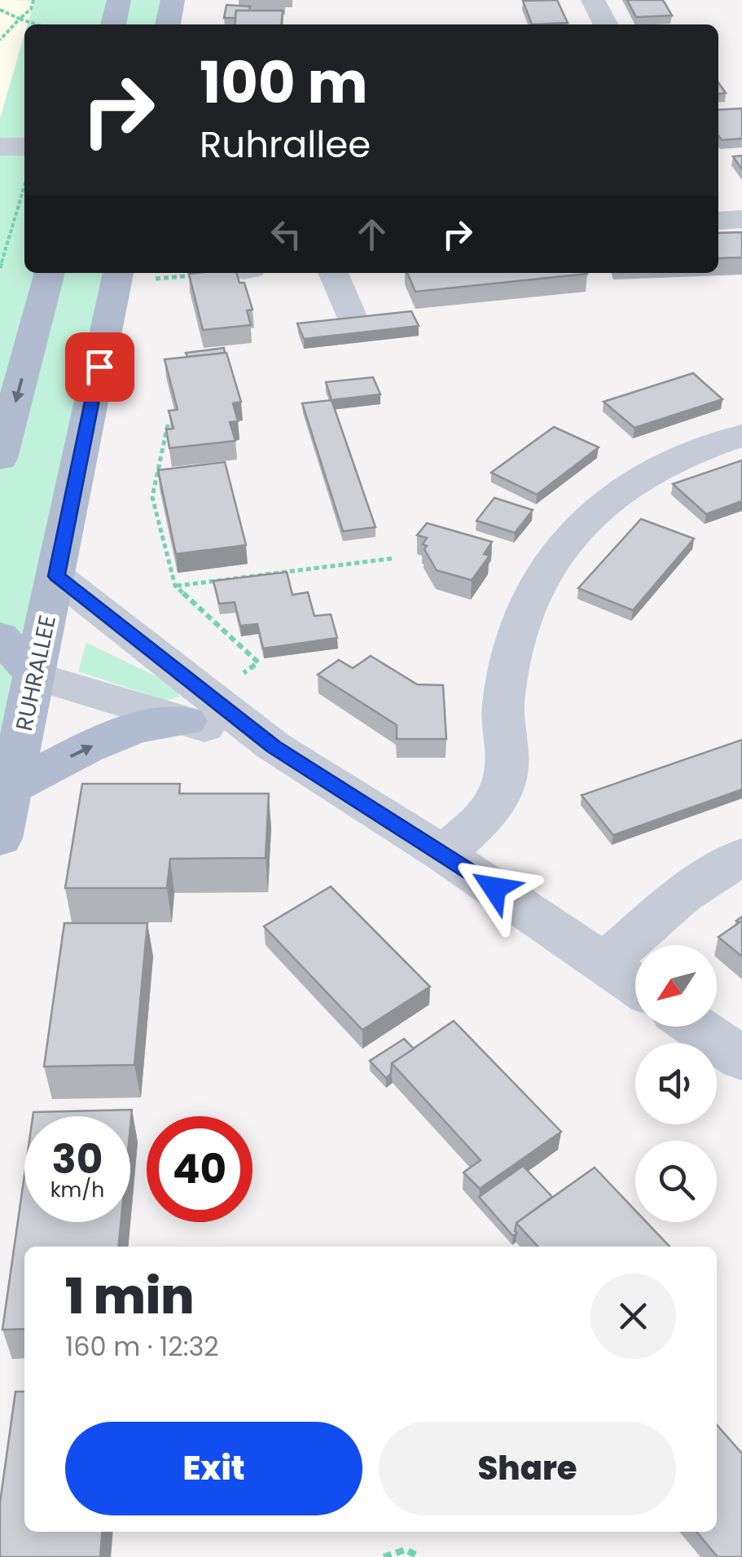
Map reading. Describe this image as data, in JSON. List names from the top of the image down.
{
  "streets": {
    "main road": ["RUHRALLEE"]
  },
  "north": "bottom left",
  "page": {
    "turn": ["100 m", "Ruhrallee"],
    "speed": "30 km/h",
    "limit": "40",
    "heading": ["1 min", "160 m · 12:32"],
    "buttons": ["Exit", "Share"]
  }
}
